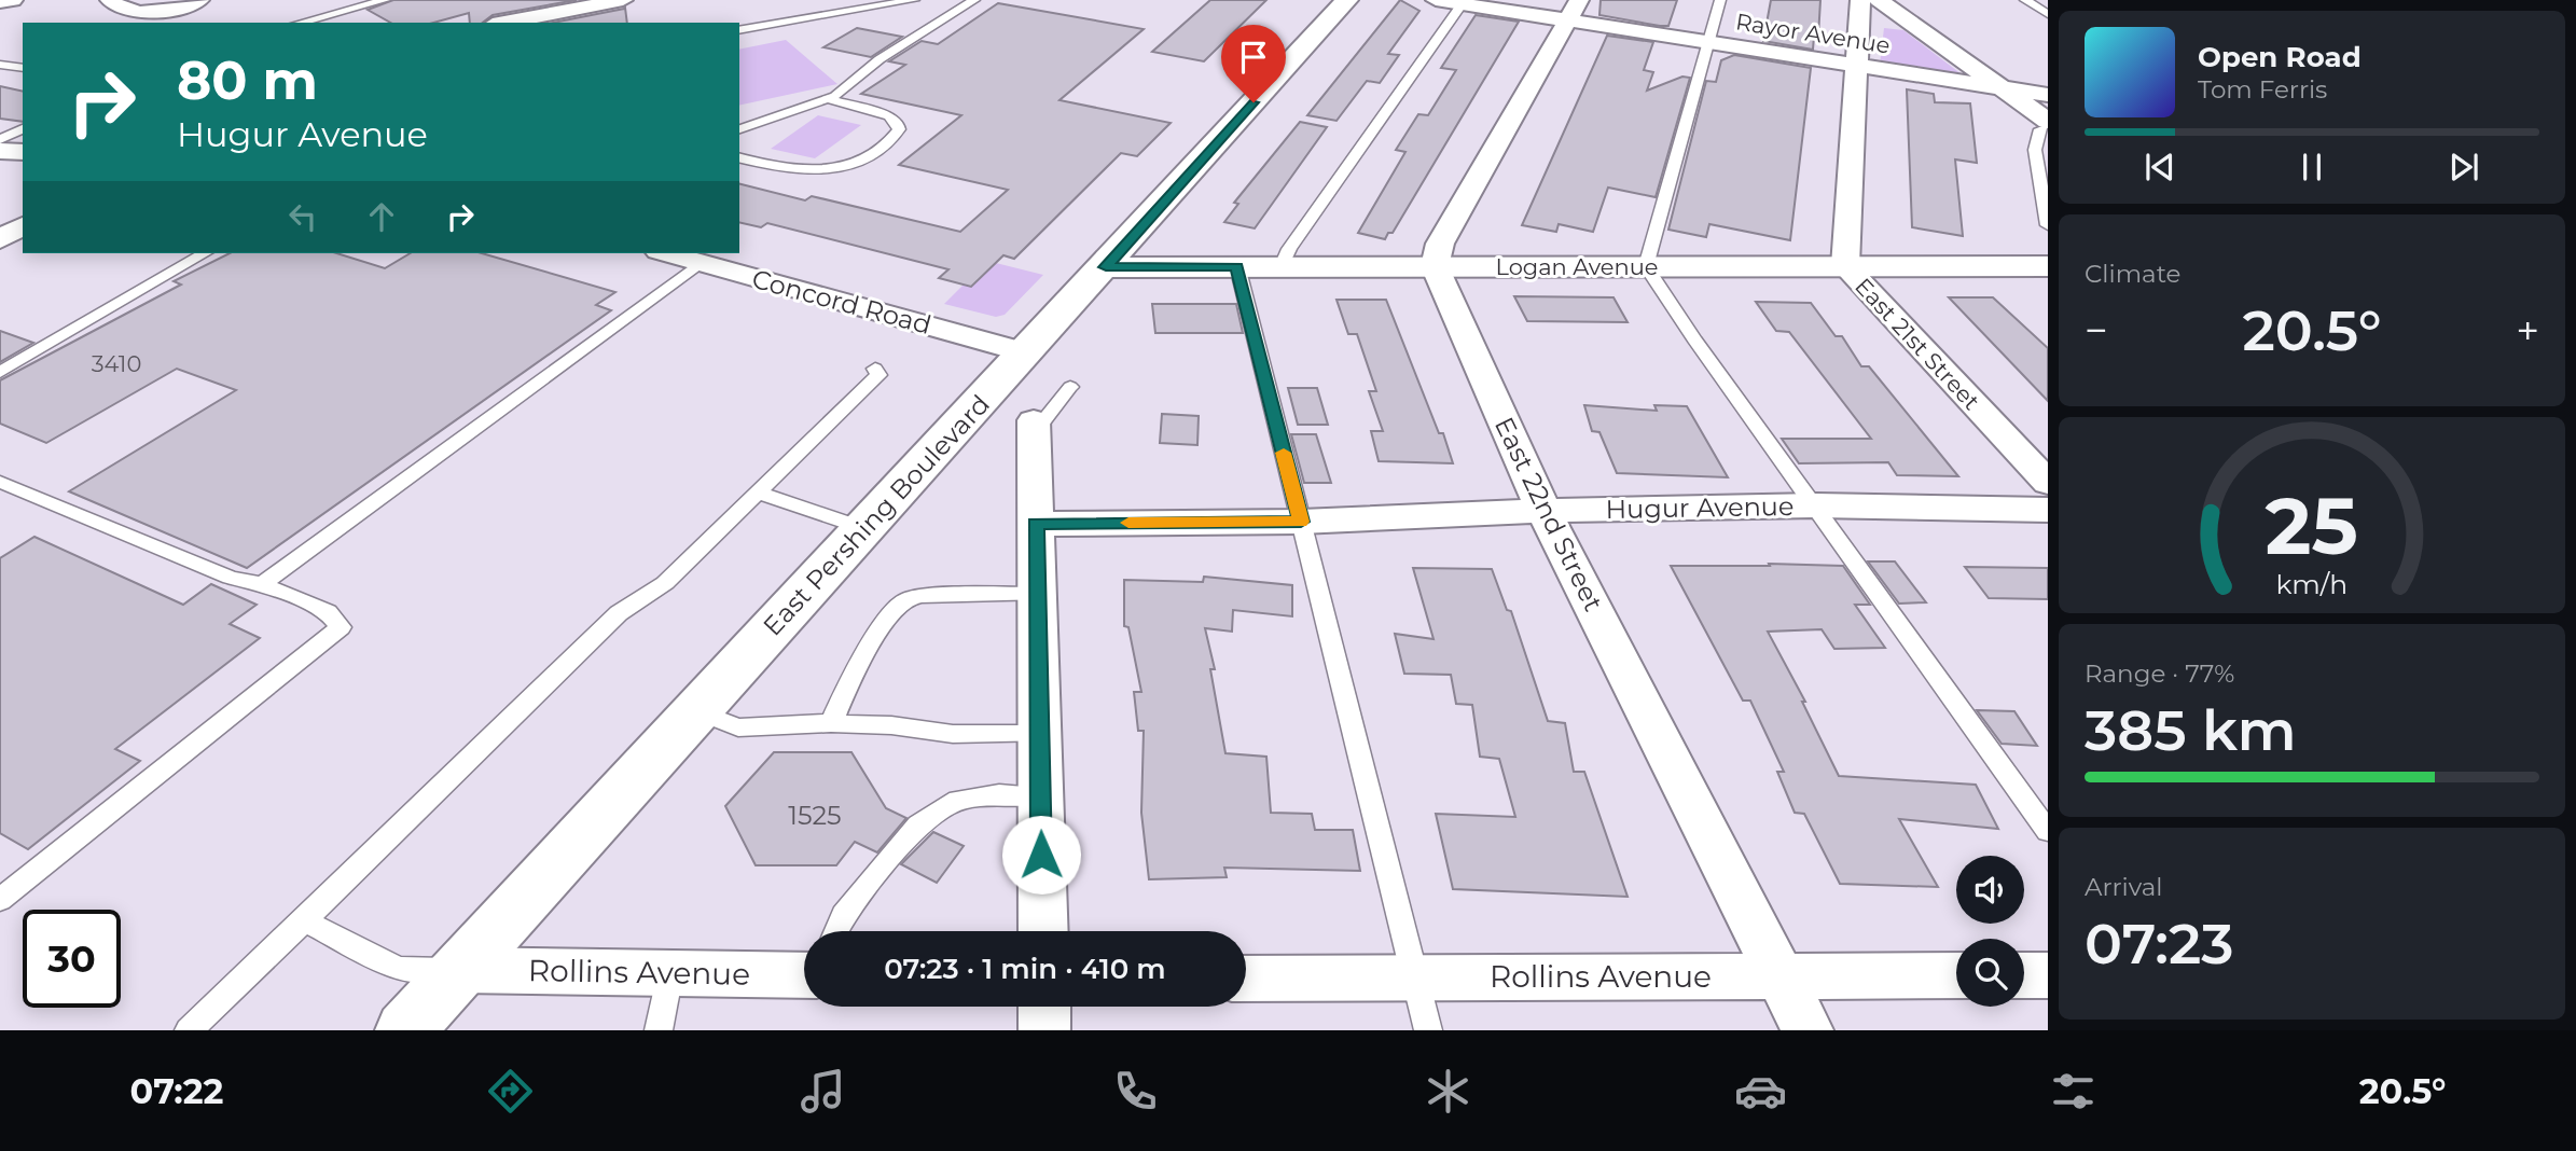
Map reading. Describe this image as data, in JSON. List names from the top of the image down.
{
  "streets": {
    "main road": ["Logan Avenue", "East Pershing Boulevard"],
    "street": [
      "Rayor Avenue",
      "Concord Road",
      "East 21st Street",
      "Hugur Avenue",
      "East 22nd Street",
      "Rollins Avenue"
    ]
  },
  "crossings": [
    ["Rayor Avenue", "East 21st Street"],
    ["Logan Avenue", "East 21st Street"],
    ["Logan Avenue", "East 22nd Street"],
    ["Logan Avenue", "East Pershing Boulevard"],
    ["Concord Road", "East Pershing Boulevard"],
    ["Hugur Avenue", "East 22nd Street"],
    ["East 22nd Street", "Rollins Avenue"],
    ["East Pershing Boulevard", "Rollins Avenue"]
  ],
  "house_numbers": ["3410", "1525"],
  "page": {
    "turn": ["80 m", "Hugur Avenue"],
    "song": ["Open Road", "Tom Ferris"],
    "tile": [
      "Climate",
      ["Range · 77%", "385 km"],
      ["Arrival", "07:23"]
    ],
    "heat": ["−", "20.5°", "+"],
    "limit": "30",
    "trip": "07:23 · 1 min · 410 m",
    "tabs": ["07:22", "20.5°"],
    "gauge": ["25", "km/h"]
  }
}
